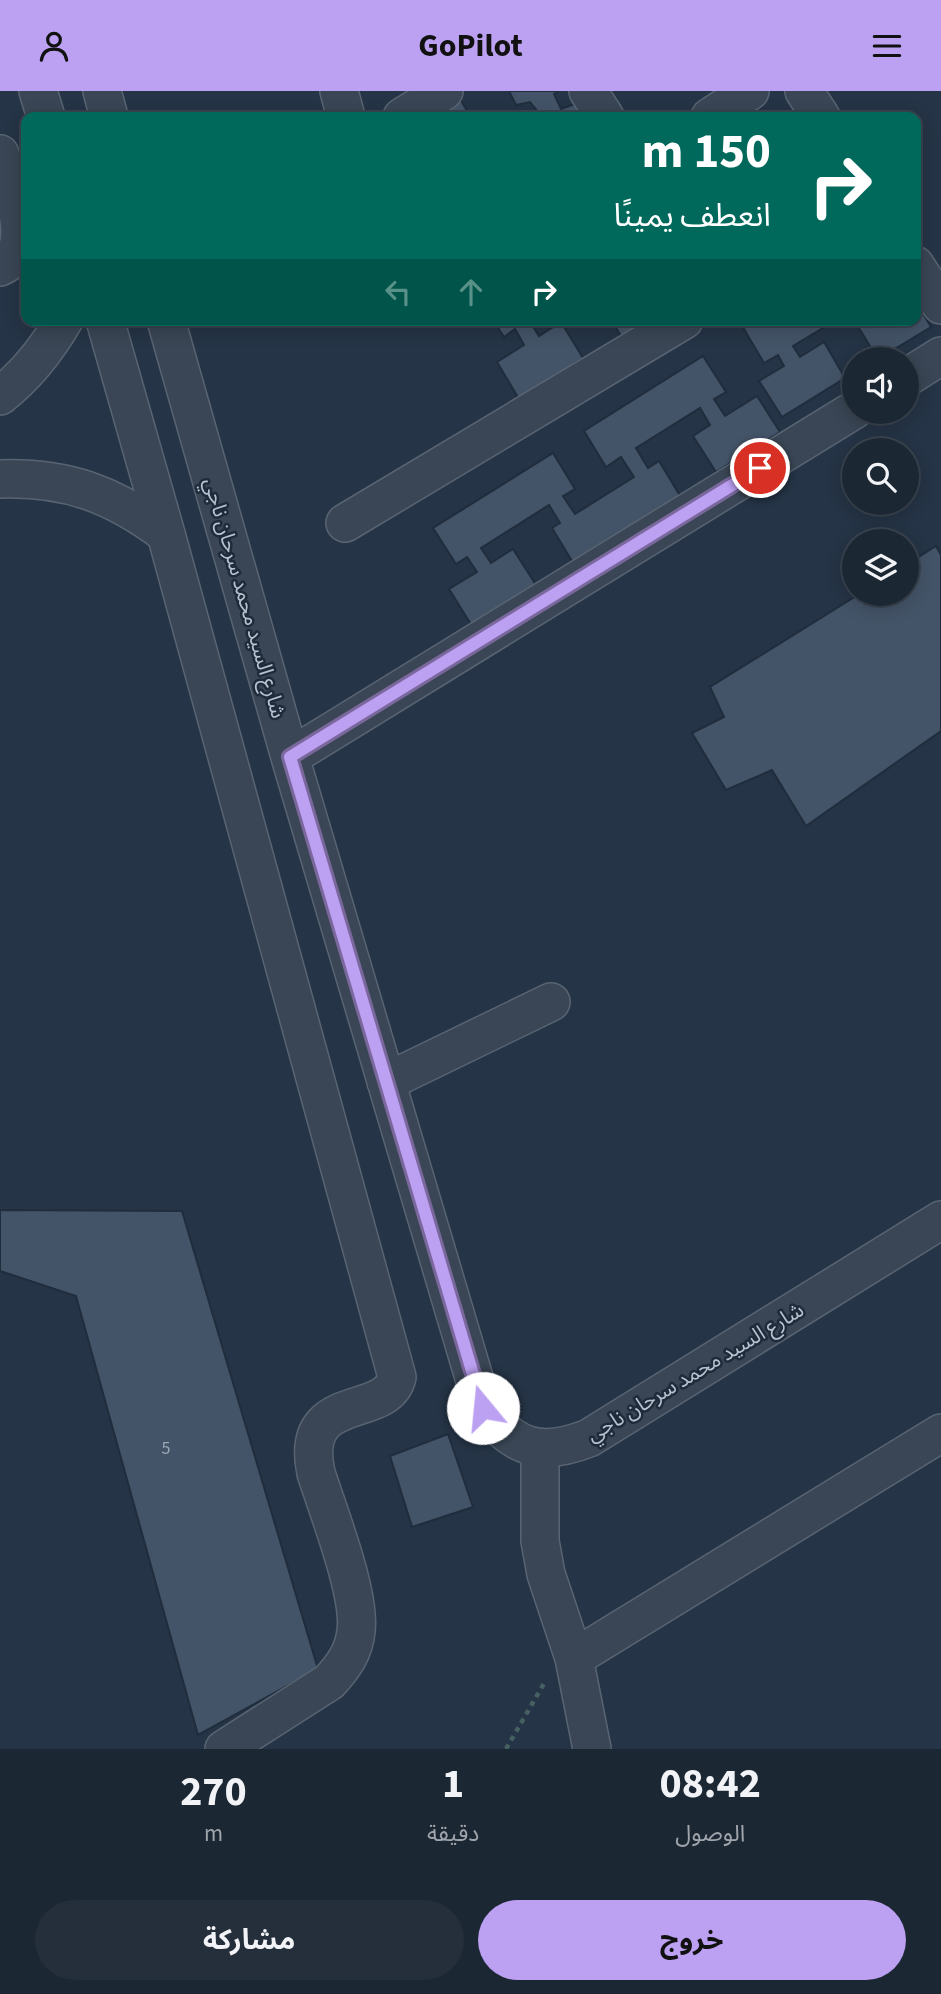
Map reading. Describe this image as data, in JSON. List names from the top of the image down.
{
  "streets": {
    "street": ["شارع السيد محمد سرحان ناجي"]
  },
  "house_numbers": ["5"],
  "page": {
    "header": "GoPilot",
    "turn": ["150 m", "انعطف يمينًا"],
    "eta": [
      "08:42",
      "الوصول",
      "1",
      "دقيقة",
      "270",
      "m"
    ],
    "buttons": ["خروج", "مشاركة"]
  }
}
